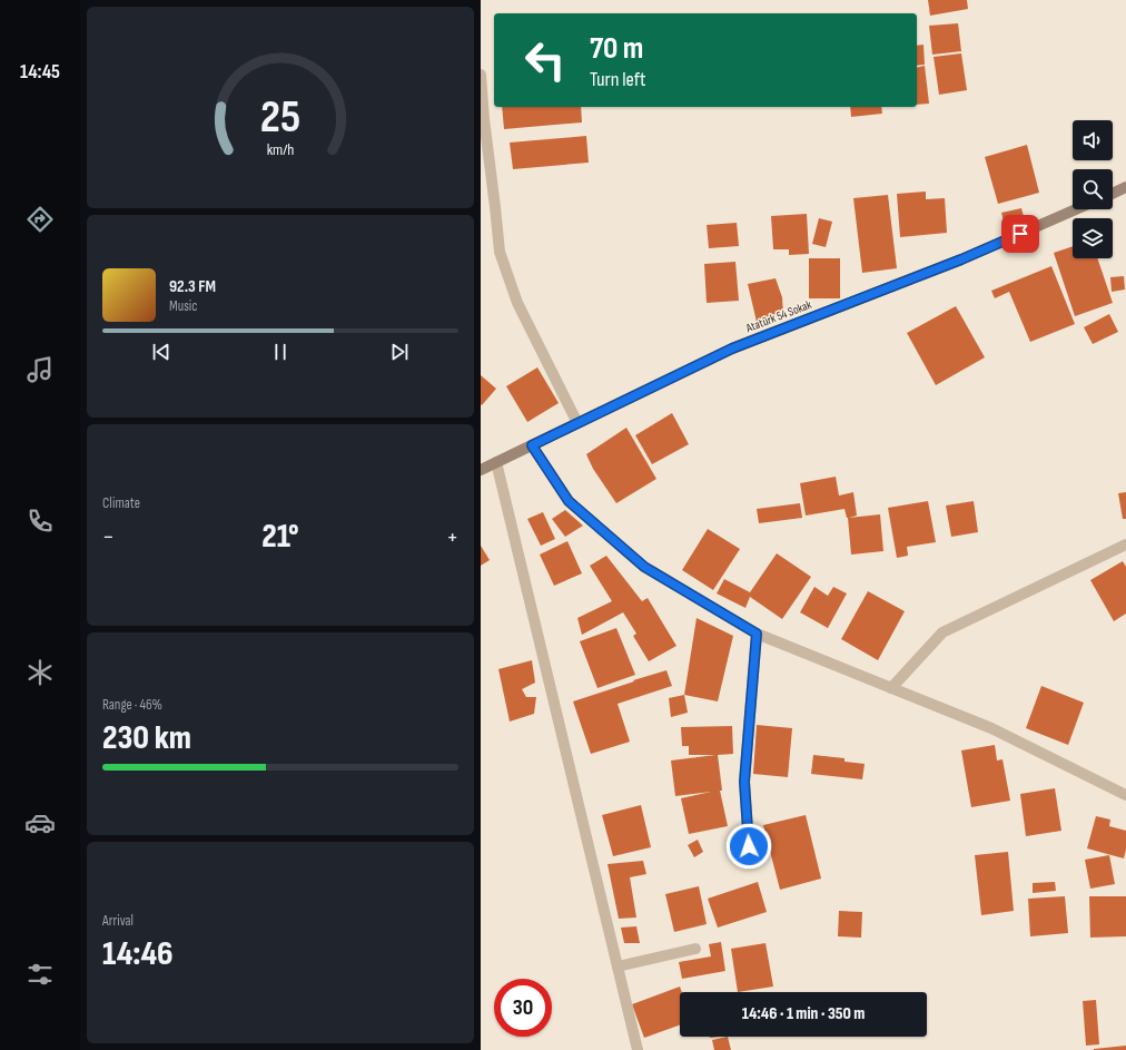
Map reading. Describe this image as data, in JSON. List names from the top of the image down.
{
  "streets": {
    "street": ["Atatürk 54 Sokak"]
  },
  "page": {
    "tabs": "14:45",
    "turn": ["70 m", "Turn left"],
    "song": ["92.3 FM", "Music"],
    "tile": [
      "Climate",
      ["Range · 46%", "230 km"],
      ["Arrival", "14:46"]
    ],
    "heat": ["−", "21°", "+"],
    "limit": "30",
    "trip": "14:46 · 1 min · 350 m",
    "gauge": ["25", "km/h"]
  }
}
